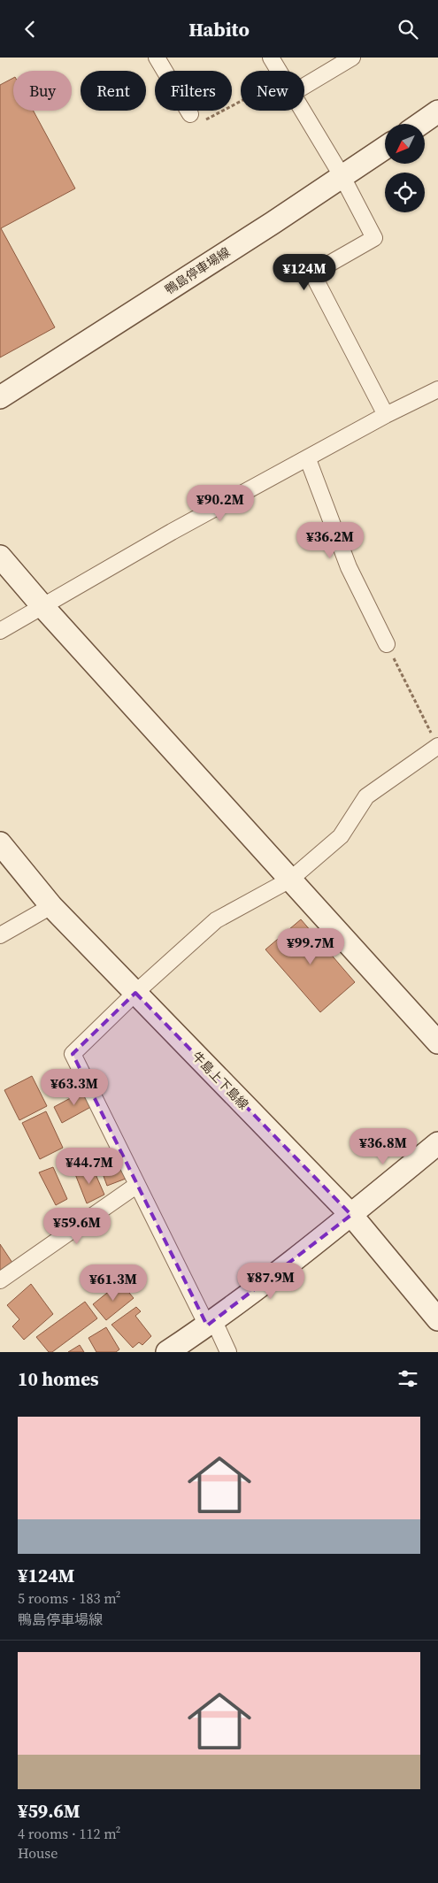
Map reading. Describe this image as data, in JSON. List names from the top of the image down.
{
  "streets": {
    "main road": ["鴨島停車場線", "牛島上下島線"]
  },
  "north": "bottom left",
  "page": {
    "header": "Habito",
    "chip": [
      "Buy",
      "Rent",
      "Filters",
      "New"
    ],
    "price": [
      "¥124M",
      "¥90.2M",
      "¥36.2M",
      "¥99.7M",
      "¥63.3M",
      "¥36.8M",
      "¥44.7M",
      "¥59.6M",
      "¥87.9M",
      "¥61.3M"
    ],
    "heading": "10 homes",
    "list": [
      {
        "name": "¥124M",
        "note": "5 rooms · 183 m² · 鴨島停車場線"
      },
      {
        "name": "¥59.6M",
        "note": "4 rooms · 112 m² · House"
      }
    ]
  }
}
